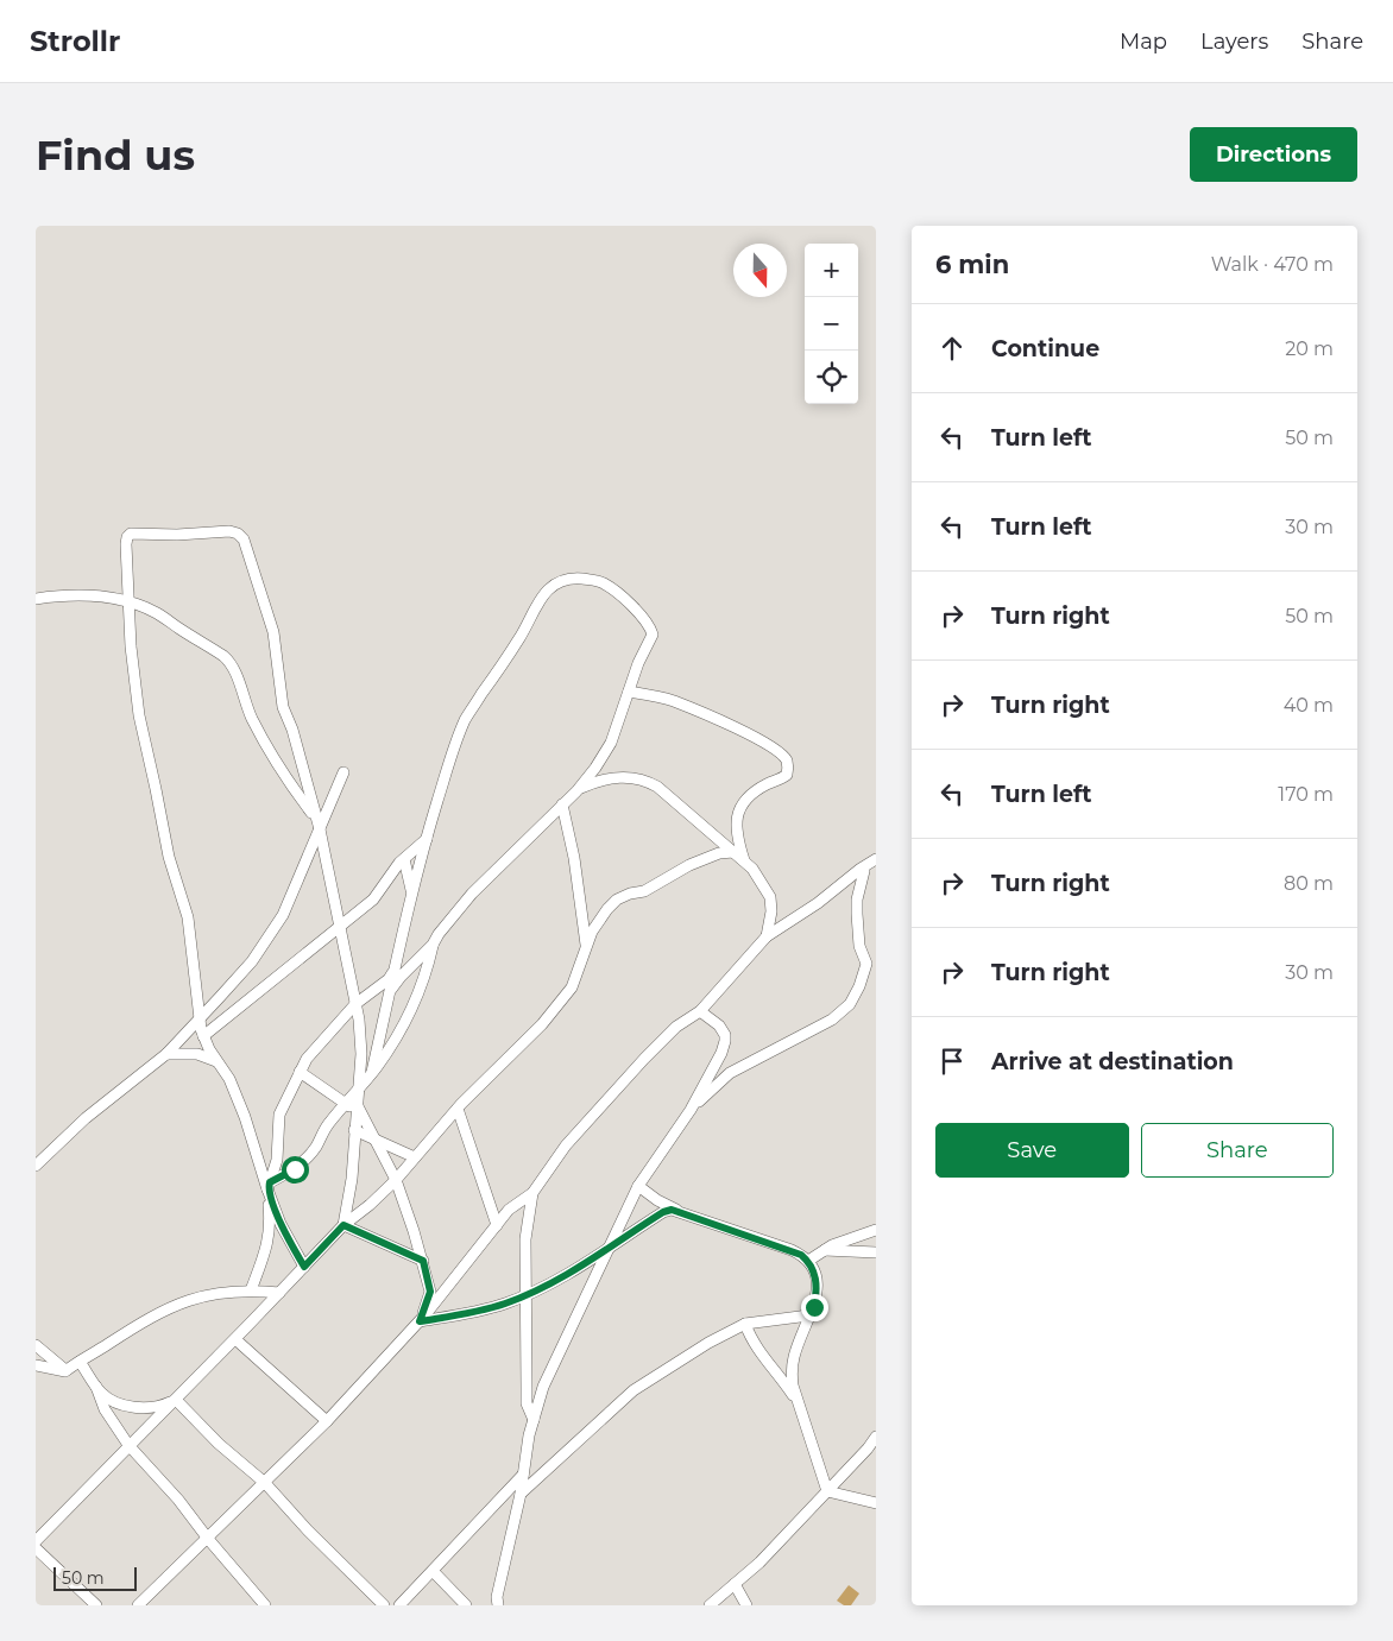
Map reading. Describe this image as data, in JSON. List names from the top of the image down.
{
  "scale_bar": "50 m",
  "north": "bottom",
  "page": {
    "header": "Strollr",
    "nav": ["Map", "Layers", "Share"],
    "buttons": [
      "Directions",
      ["Save", "Share"]
    ],
    "title": "Find us",
    "heading": ["6 min", "Walk · 470 m"],
    "map_buttons": ["+", "−"],
    "list": [
      ["Continue", "20 m"],
      ["Turn left", "50 m"],
      ["Turn left", "30 m"],
      ["Turn right", "50 m"],
      ["Turn right", "40 m"],
      ["Turn left", "170 m"],
      ["Turn right", "80 m"],
      ["Turn right", "30 m"],
      "Arrive at destination"
    ],
    "scale": "50 m"
  }
}
